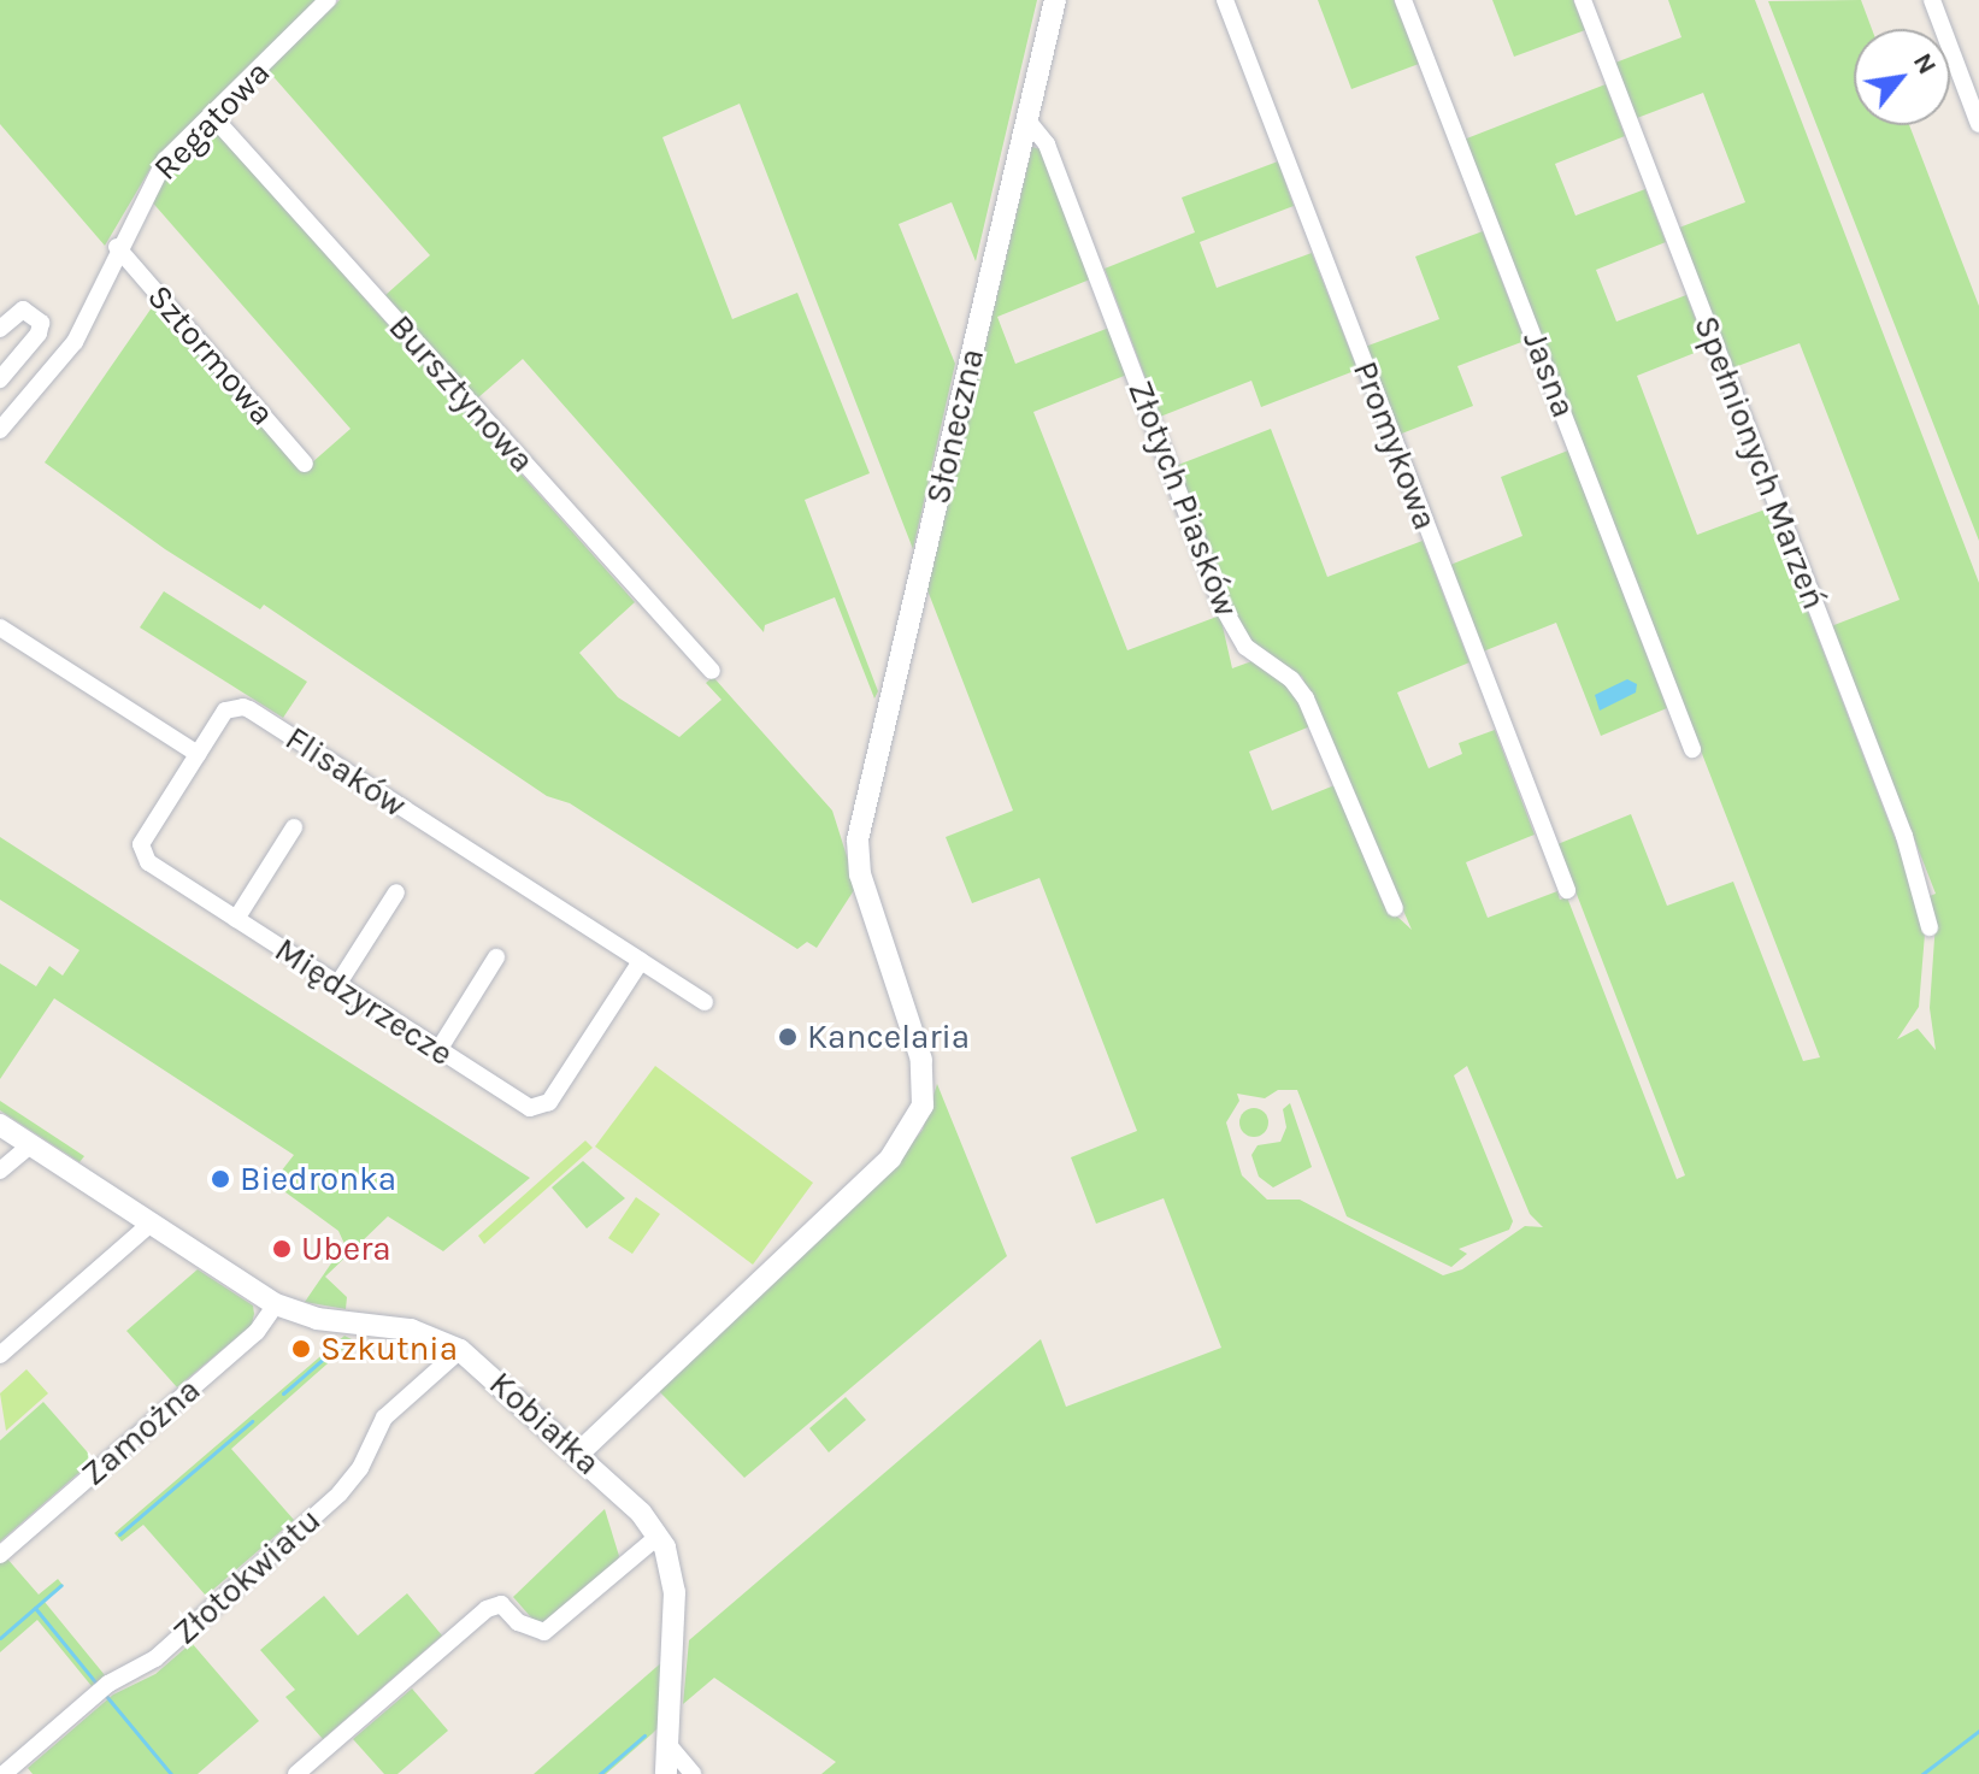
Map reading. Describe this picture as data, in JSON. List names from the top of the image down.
{
  "streets": {
    "street": [
      "Regatowa",
      "Sztormowa",
      "Jasna",
      "Bursztynowa",
      "Słoneczna",
      "Promykowa",
      "Spełnionych Marzeń",
      "Złotych Piasków",
      "Flisaków",
      "Międzyrzecze",
      "Kobiałka",
      "Zamożna",
      "Złotokwiatu"
    ]
  },
  "crossings": [
    ["Regatowa", "Sztormowa"],
    ["Regatowa", "Bursztynowa"],
    ["Słoneczna", "Złotych Piasków"],
    ["Słoneczna", "Kobiałka"],
    ["Flisaków", "Międzyrzecze"],
    ["Kobiałka", "Zamożna"],
    ["Kobiałka", "Złotokwiatu"]
  ],
  "places": [
    "Kancelaria",
    "Biedronka",
    "Ubera",
    "Szkutnia"
  ],
  "north": "top right"
}
